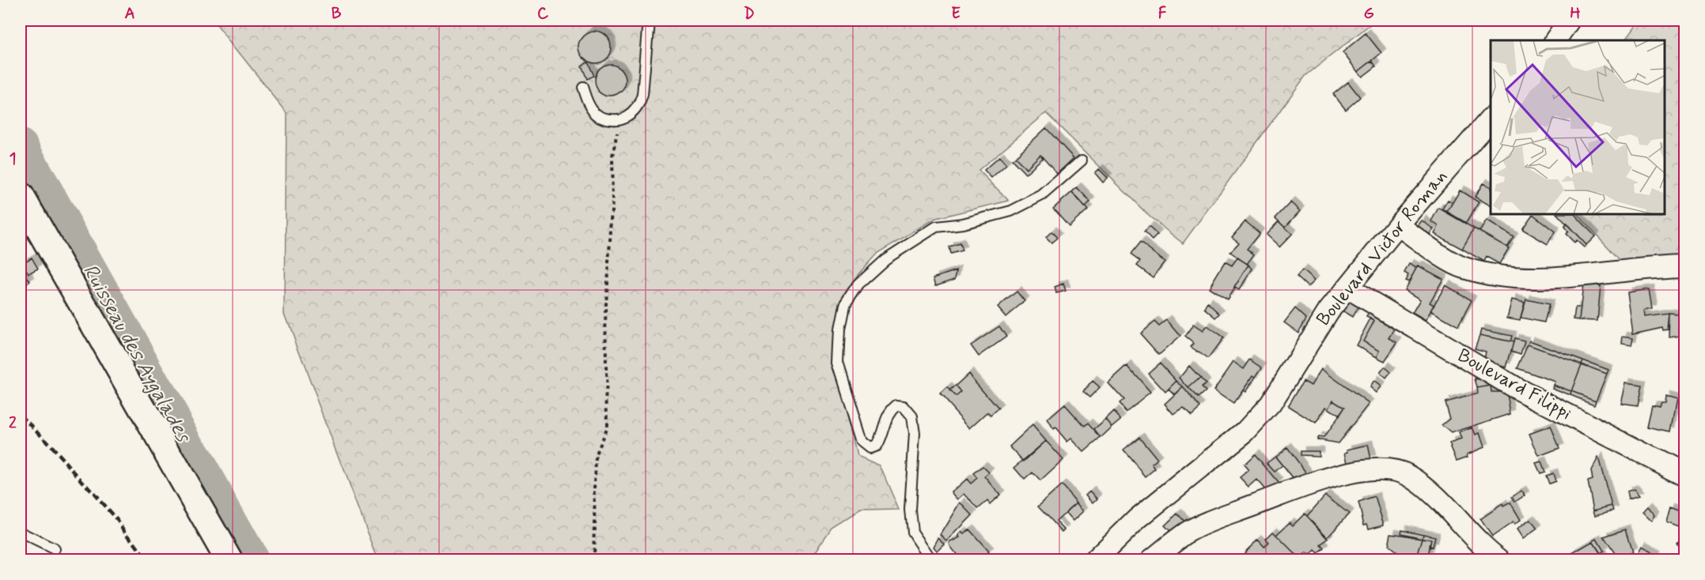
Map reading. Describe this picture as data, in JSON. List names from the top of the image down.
{
  "streets": {
    "street": ["Boulevard Victor Roman", "Boulevard Filippi"]
  },
  "crossings": [
    ["Boulevard Victor Roman", "Boulevard Filippi"]
  ],
  "water": ["Ruisseau des Aygalades"],
  "grid": {
    "columns": [
      "A",
      "B",
      "C",
      "D",
      "E",
      "F",
      "G",
      "H"
    ],
    "rows": ["1", "2"]
  }
}
